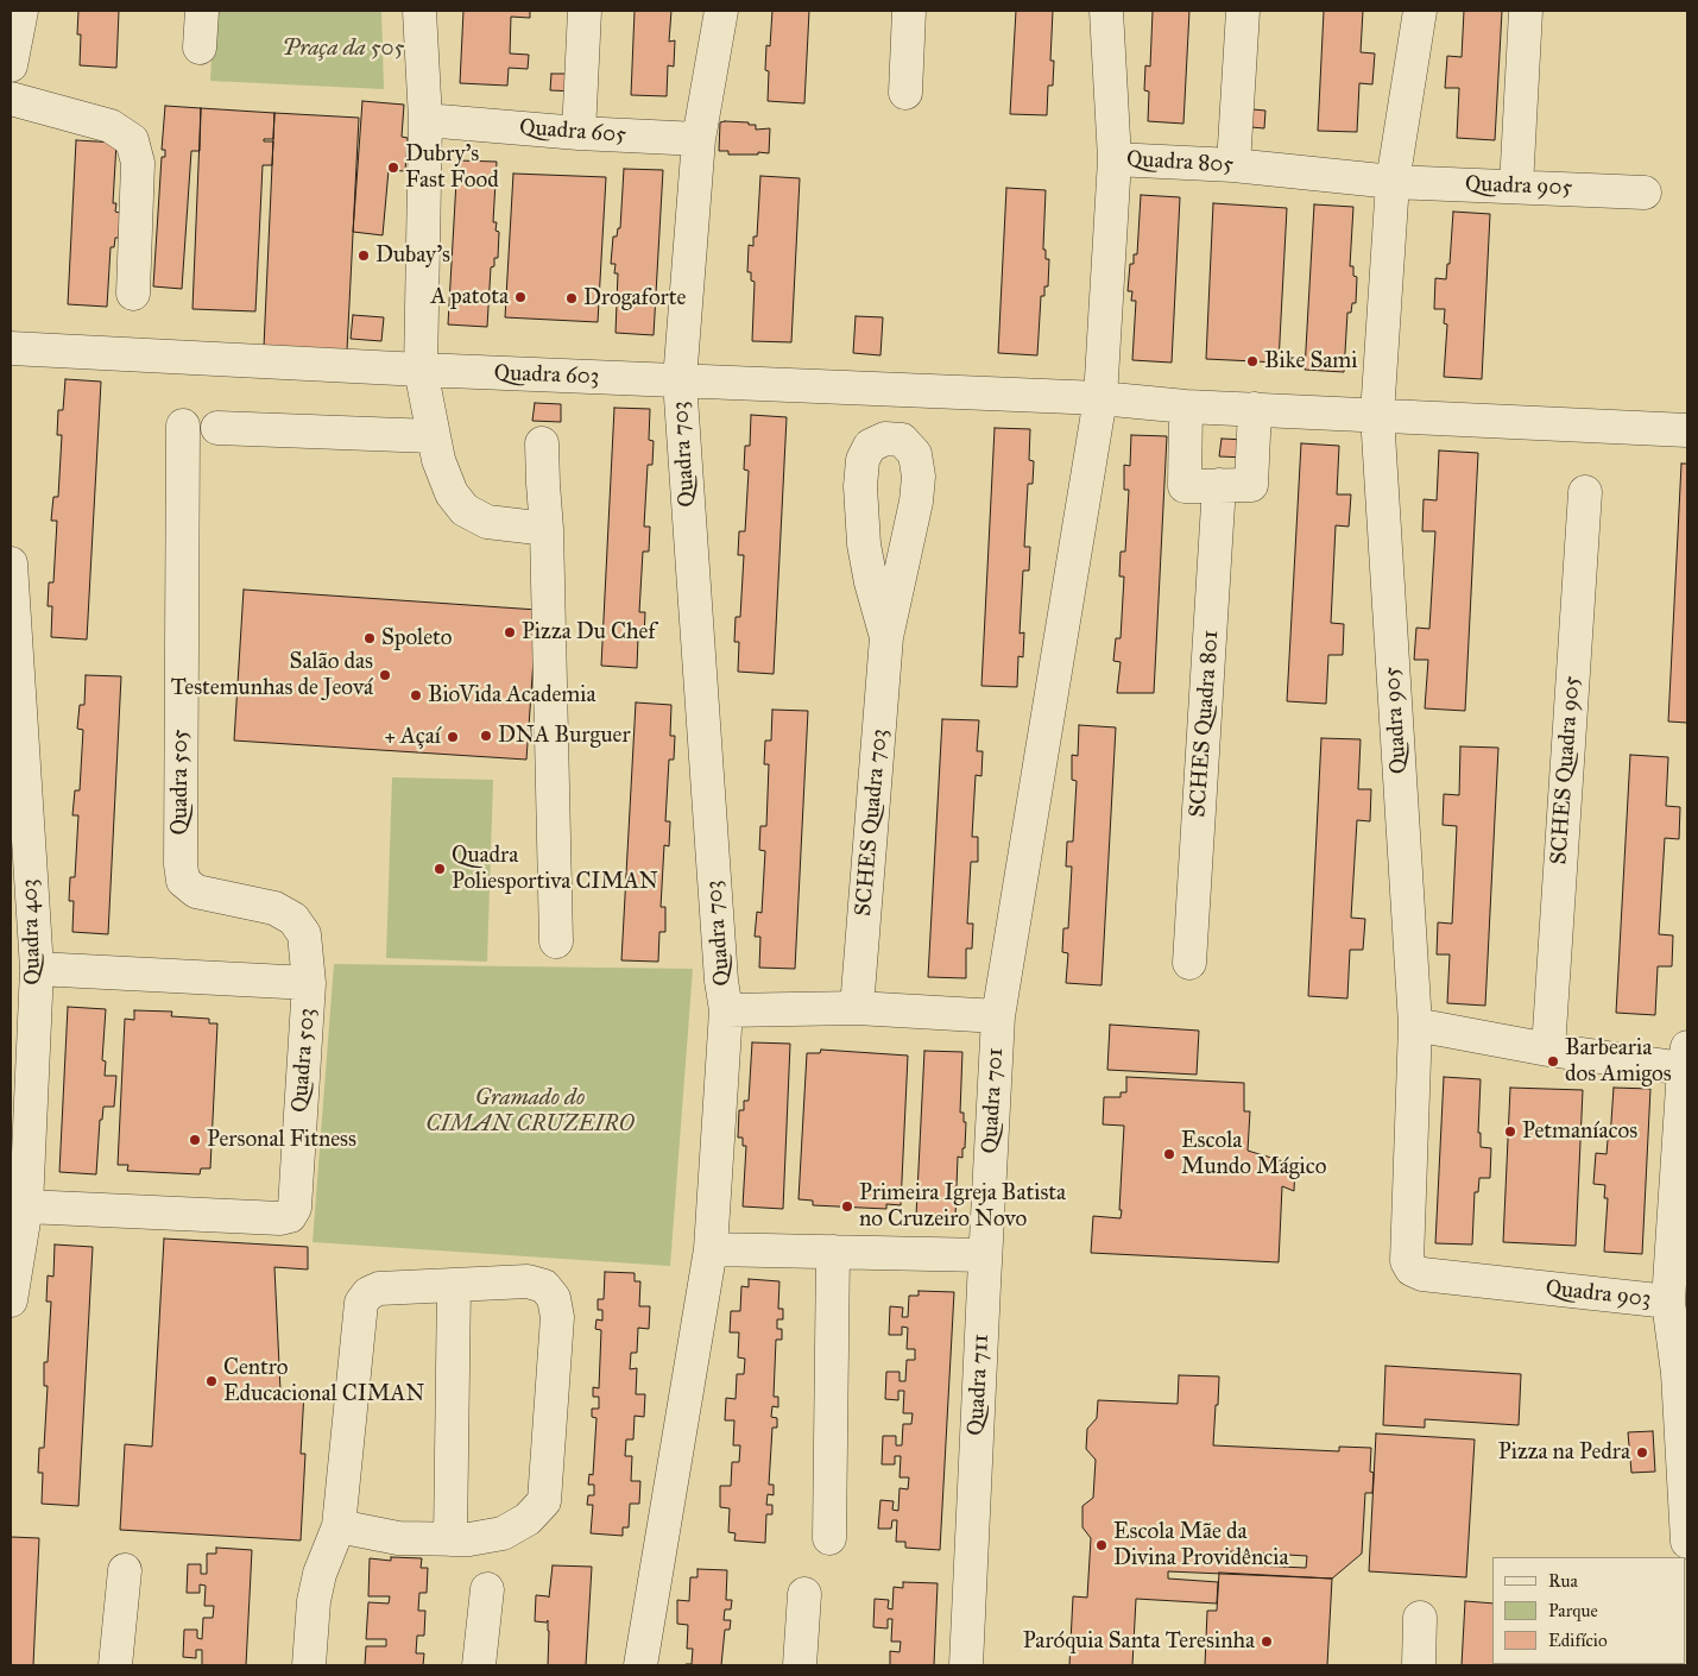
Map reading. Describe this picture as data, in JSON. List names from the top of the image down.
{
  "streets": {
    "street": [
      "Quadra 605",
      "Quadra 805",
      "Quadra 905",
      "Quadra 603",
      "Quadra 703",
      "SCHES Quadra 801",
      "SCHES Quadra 905",
      "Quadra 505",
      "SCHES Quadra 703",
      "Quadra 403",
      "Quadra 503",
      "Quadra 701",
      "Quadra 903",
      "Quadra 711"
    ]
  },
  "crossings": [
    ["Quadra 805", "Quadra 905"],
    ["Quadra 905", "Quadra 703"],
    ["Quadra 905", "Quadra 903"],
    ["Quadra 603", "Quadra 703"],
    ["Quadra 703", "SCHES Quadra 703"],
    ["Quadra 703", "Quadra 701"],
    ["SCHES Quadra 905", "Quadra 903"],
    ["Quadra 505", "Quadra 503"],
    ["Quadra 403", "Quadra 503"],
    ["Quadra 701", "Quadra 711"]
  ],
  "parks": ["Praça da 505", "Gramado do CIMAN CRUZEIRO"],
  "places": [
    "Dubry's Fast Food",
    "Dubay's",
    "A patota",
    "Drogaforte",
    "Bike Sami",
    "Pizza Du Chef",
    "Spoleto",
    "Salão das Testemunhas de Jeová",
    "BioVida Academia",
    "DNA Burguer",
    "+ Açaí",
    "Quadra Poliesportiva CIMAN",
    "Barbearia dos Amigos",
    "Petmaníacos",
    "Personal Fitness",
    "Escola Mundo Mágico",
    "Primeira Igreja Batista no Cruzeiro Novo",
    "Centro Educacional CIMAN",
    "Pizza na Pedra",
    "Escola Mãe da Divina Providência",
    "Paróquia Santa Teresinha"
  ],
  "legend": ["Rua", "Parque", "Edifício"]
}
